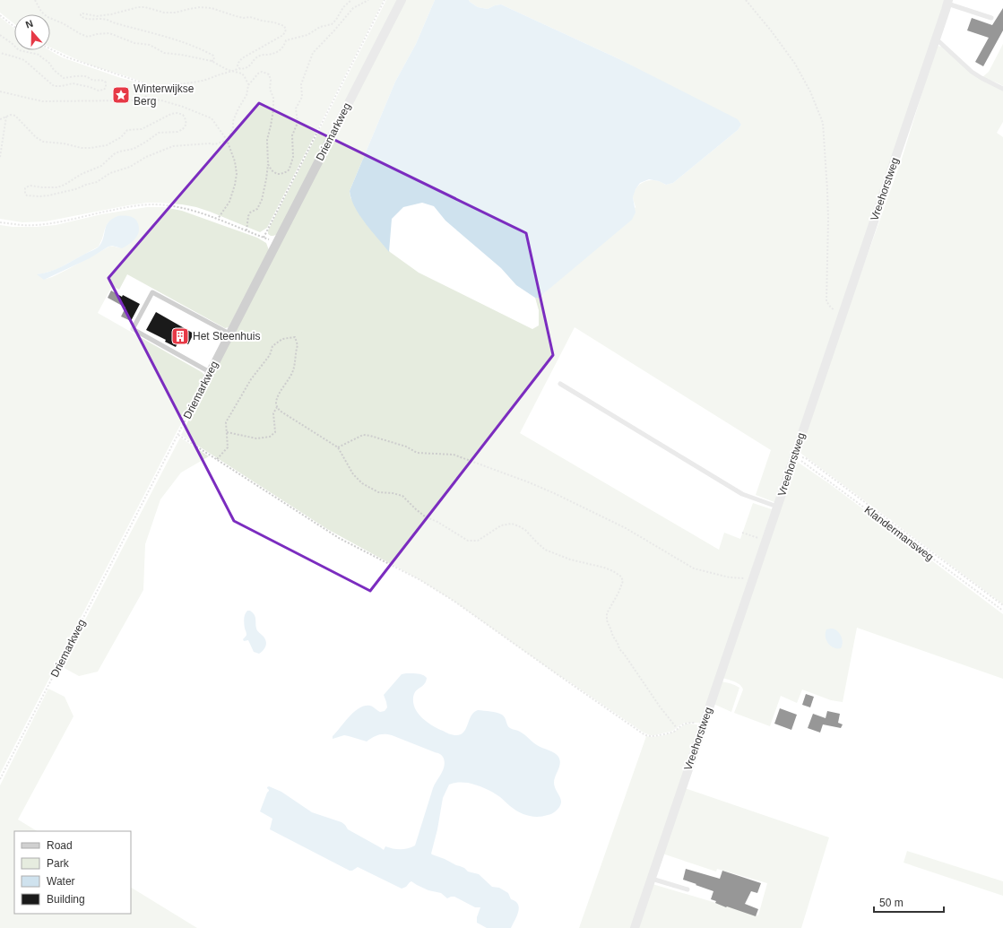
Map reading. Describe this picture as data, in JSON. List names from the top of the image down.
{
  "streets": {
    "street": ["Driemarkweg", "Vreehorstweg"],
    "path": ["Klandermansweg"]
  },
  "crossings": [
    ["Vreehorstweg", "Klandermansweg"]
  ],
  "places": {
    "place": ["Winterwijkse Berg"],
    "building": ["Het Steenhuis"]
  },
  "legend": [
    "Road",
    "Park",
    "Water",
    "Building"
  ],
  "scale_bar": "50 m",
  "north": "top"
}
